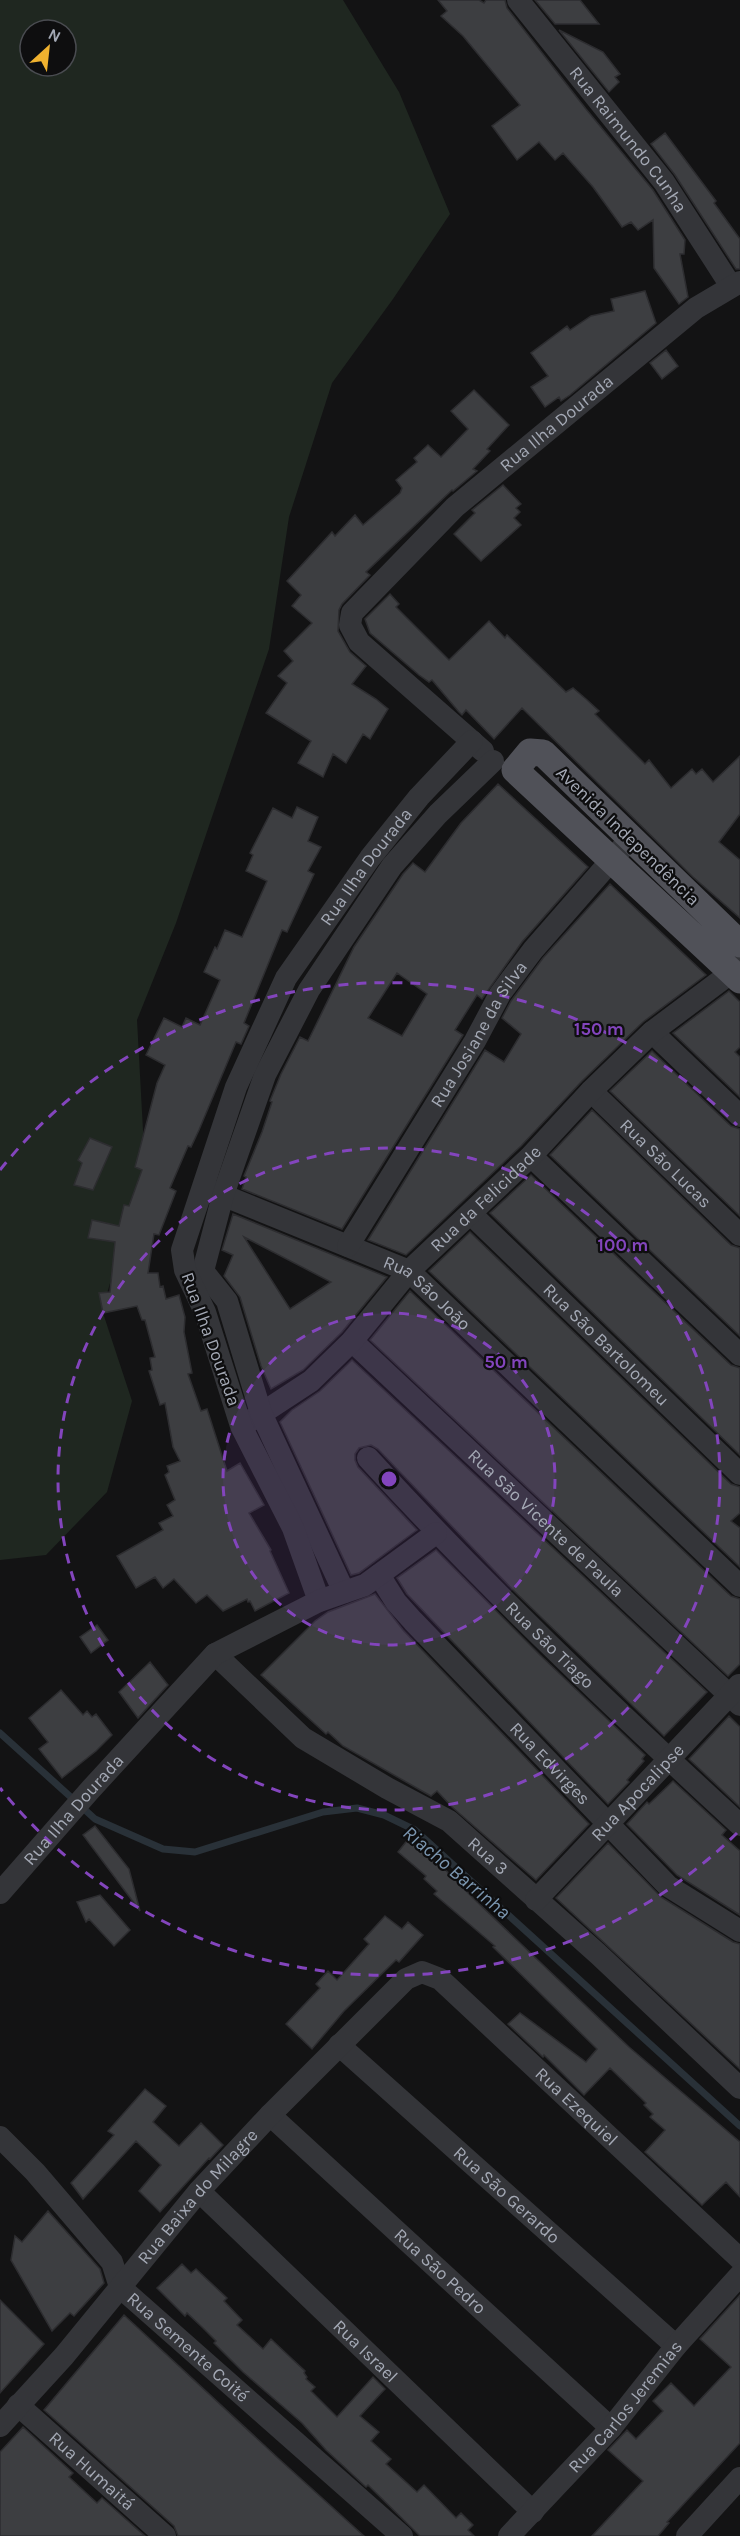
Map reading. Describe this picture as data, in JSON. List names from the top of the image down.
{
  "streets": {
    "main road": ["Avenida Independência"],
    "street": [
      "Rua Raimundo Cunha",
      "Rua Ilha Dourada",
      "Rua Josiane da Silva",
      "Rua São Lucas",
      "Rua da Felicidade",
      "Rua São João",
      "Rua São Bartolomeu",
      "Rua São Vicente de Paula",
      "Rua São Tiago",
      "Rua Edvirges",
      "Rua Apocalipse",
      "Rua 3",
      "Rua Ezequiel",
      "Rua São Gerardo",
      "Rua Baixa do Milagre",
      "Rua São Pedro",
      "Rua Semente Coité",
      "Rua Israel",
      "Rua Carlos Jeremias",
      "Rua Humaitá"
    ]
  },
  "crossings": [
    ["Rua Raimundo Cunha", "Rua Ilha Dourada"],
    ["Rua Ilha Dourada", "Avenida Independência"],
    ["Rua Ilha Dourada", "Rua da Felicidade"],
    ["Rua Ilha Dourada", "Rua São João"],
    ["Rua Ilha Dourada", "Rua 3"],
    ["Avenida Independência", "Rua Josiane da Silva"],
    ["Avenida Independência", "Rua da Felicidade"],
    ["Rua Josiane da Silva", "Rua São João"],
    ["Rua São Lucas", "Rua da Felicidade"],
    ["Rua da Felicidade", "Rua São João"],
    ["Rua da Felicidade", "Rua São Bartolomeu"],
    ["Rua da Felicidade", "Rua São Vicente de Paula"],
    ["Rua São Vicente de Paula", "Rua Apocalipse"],
    ["Rua São Tiago", "Rua Apocalipse"],
    ["Rua Edvirges", "Rua Apocalipse"],
    ["Rua Apocalipse", "Rua 3"],
    ["Rua Ezequiel", "Rua Baixa do Milagre"],
    ["Rua São Gerardo", "Rua Baixa do Milagre"],
    ["Rua São Gerardo", "Rua Carlos Jeremias"],
    ["Rua Baixa do Milagre", "Rua São Pedro"],
    ["Rua Baixa do Milagre", "Rua Semente Coité"],
    ["Rua Baixa do Milagre", "Rua Israel"],
    ["Rua Baixa do Milagre", "Rua Humaitá"],
    ["Rua São Pedro", "Rua Carlos Jeremias"],
    ["Rua Israel", "Rua Carlos Jeremias"]
  ],
  "water": ["Riacho Barrinha"],
  "north": "top right",
  "rings": ["150 m", "100 m", "50 m"]
}
